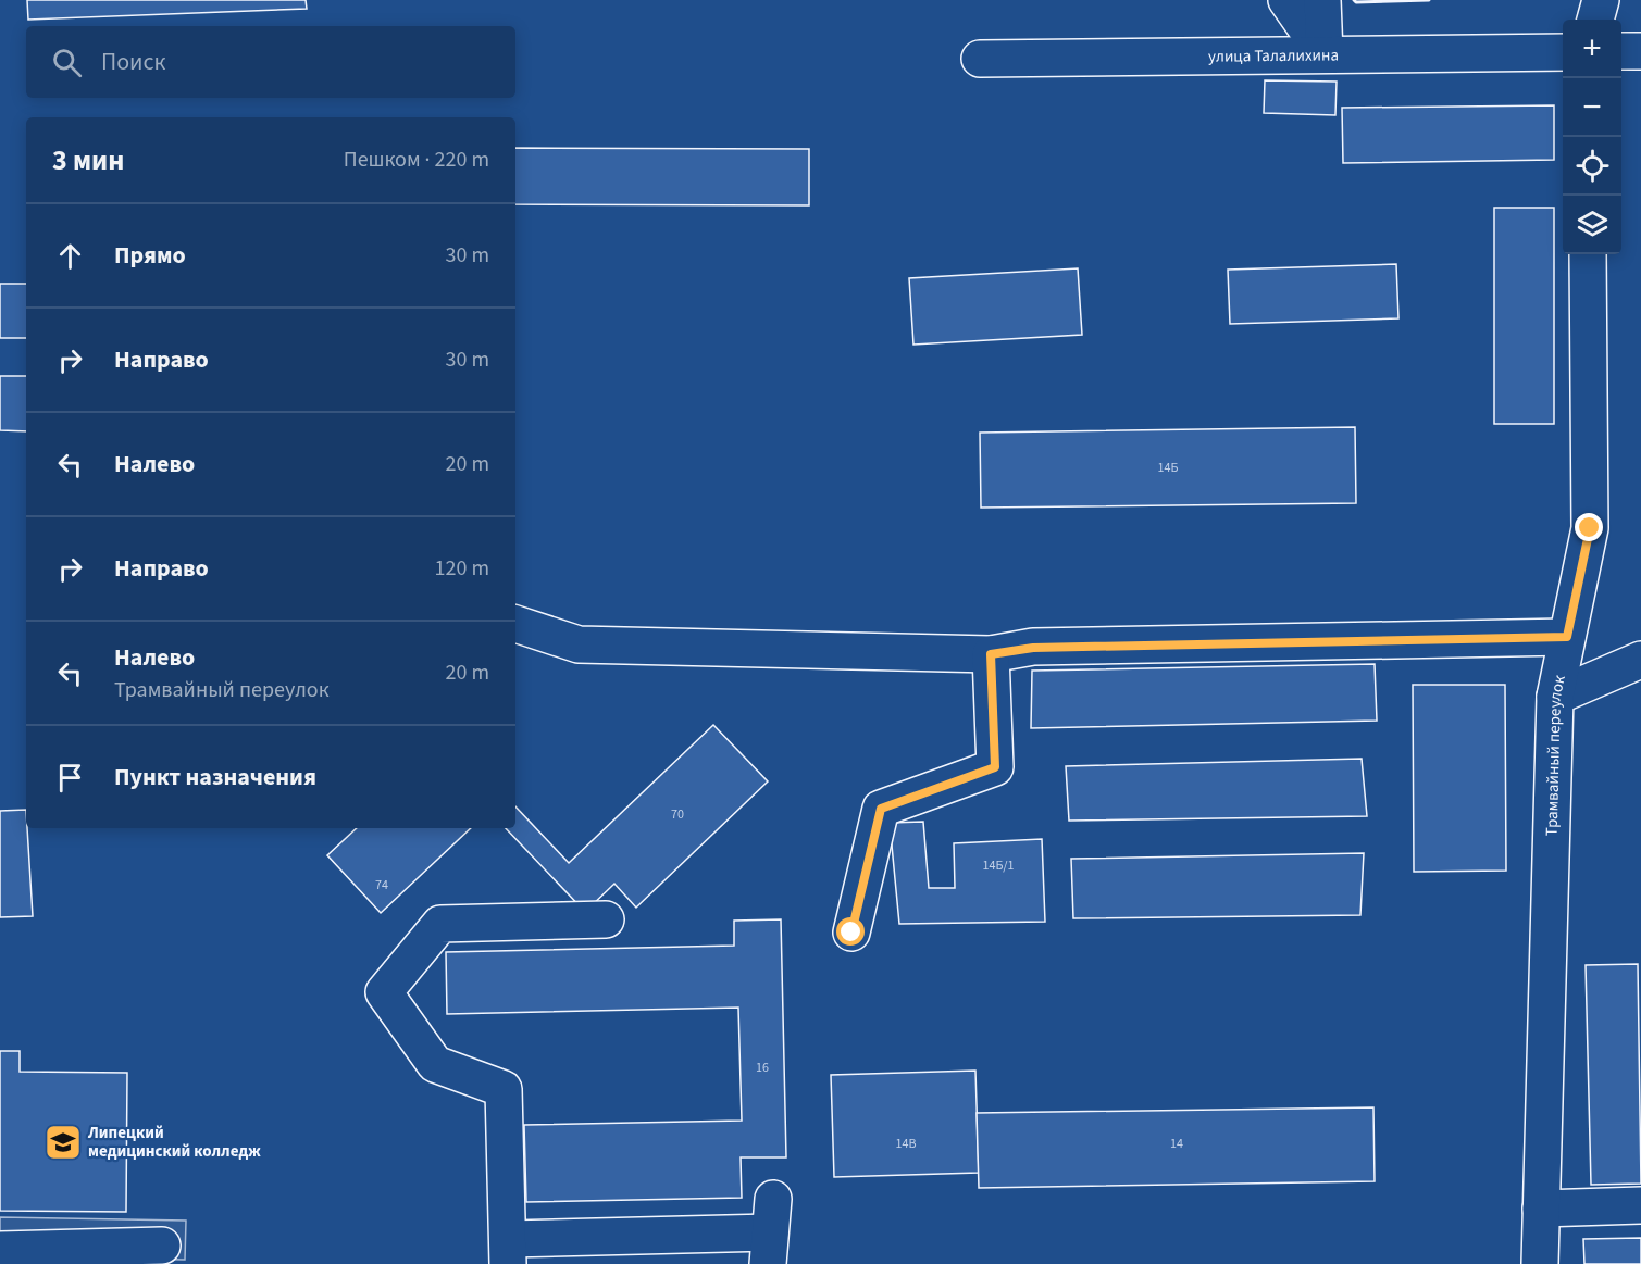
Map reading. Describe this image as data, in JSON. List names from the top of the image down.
{
  "streets": {
    "street": ["улица Талалихина", "Трамвайный переулок"]
  },
  "places": {
    "school or university": ["Липецкий медицинский колледж"]
  },
  "house_numbers": [
    "14Б",
    "70",
    "14Б/1",
    "74",
    "16",
    "14В",
    "14"
  ],
  "page": {
    "map_buttons": ["+", "−"],
    "search": "Поиск",
    "heading": ["3 мин", "Пешком · 220 m"],
    "list": [
      ["Прямо", "30 m"],
      ["Направо", "30 m"],
      ["Налево", "20 m"],
      ["Направо", "120 m"],
      ["Налево", "Трамвайный переулок", "20 m"],
      "Пункт назначения"
    ]
  }
}
